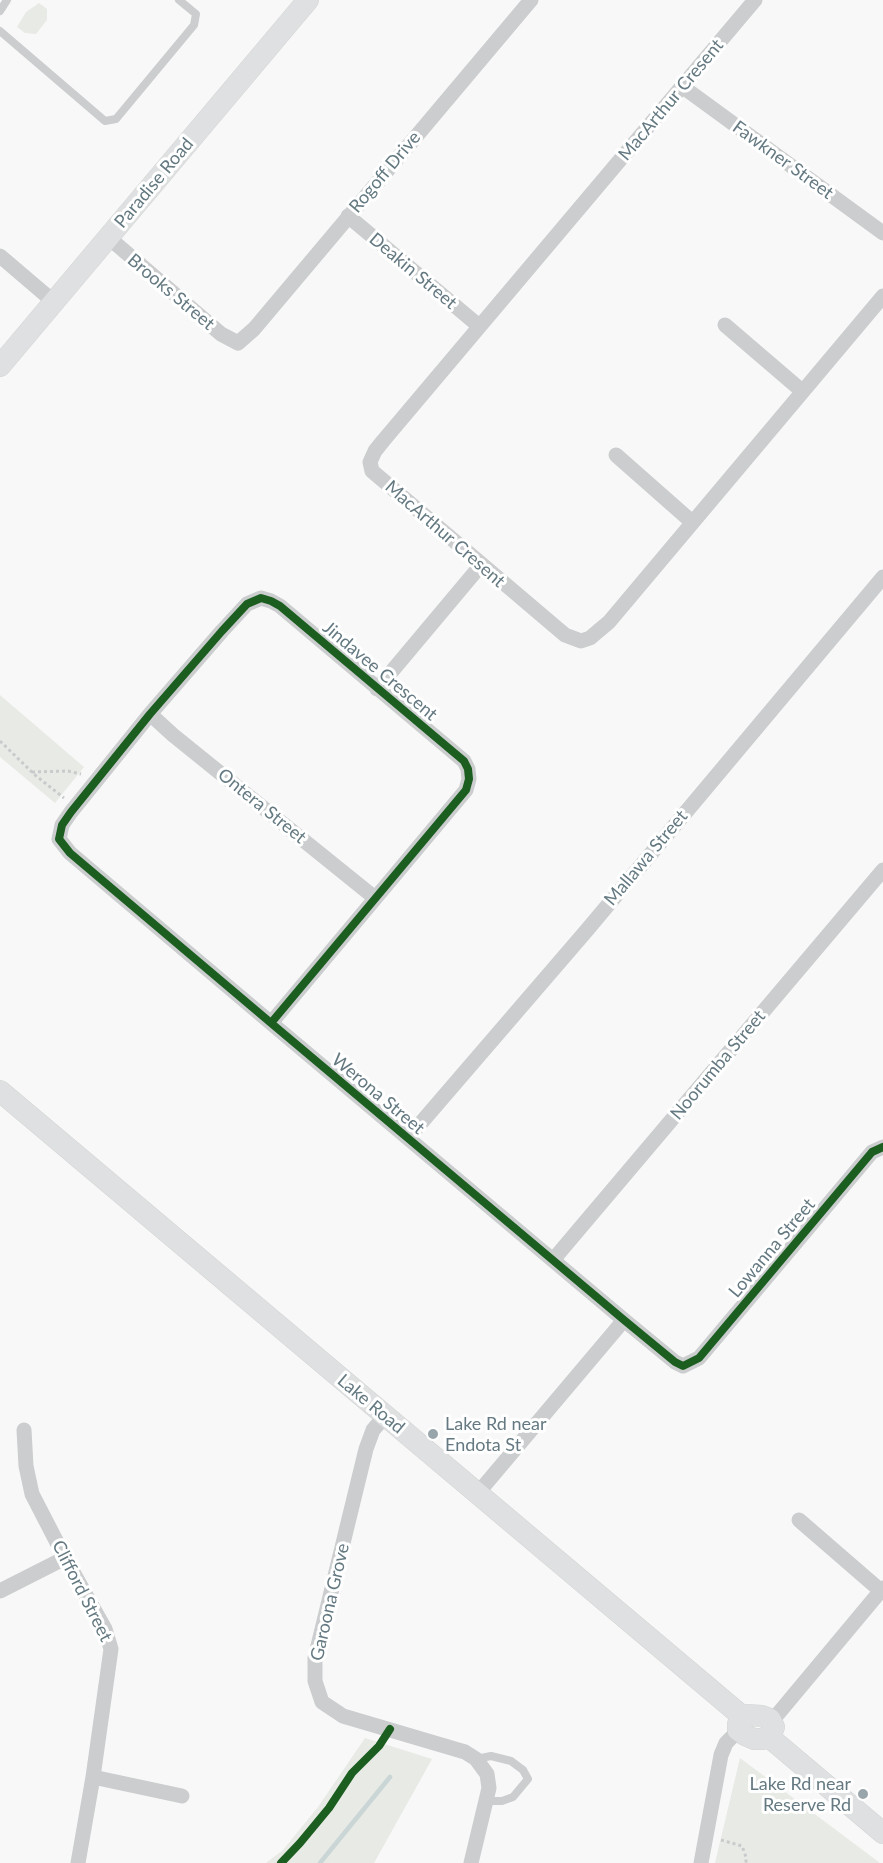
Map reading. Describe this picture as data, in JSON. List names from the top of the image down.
{
  "streets": {
    "street": [
      "MacArthur Cresent",
      "Fawkner Street",
      "Rogoff Drive",
      "Paradise Road",
      "Deakin Street",
      "Brooks Street",
      "Jindavee Crescent",
      "Ontera Street",
      "Mallawa Street",
      "Noorumba Street",
      "Werona Street",
      "Lowanna Street",
      "Lake Road",
      "Clifford Street",
      "Garoona Grove"
    ]
  },
  "crossings": [
    ["MacArthur Cresent", "Fawkner Street"],
    ["MacArthur Cresent", "Deakin Street"],
    ["Rogoff Drive", "Deakin Street"],
    ["Rogoff Drive", "Brooks Street"],
    ["Paradise Road", "Brooks Street"],
    ["Jindavee Crescent", "Ontera Street"],
    ["Jindavee Crescent", "Werona Street"],
    ["Mallawa Street", "Werona Street"],
    ["Noorumba Street", "Werona Street"],
    ["Werona Street", "Lowanna Street"],
    ["Lake Road", "Garoona Grove"]
  ],
  "places": ["Lake Rd near Endota St", "Lake Rd near Reserve Rd"]
}
